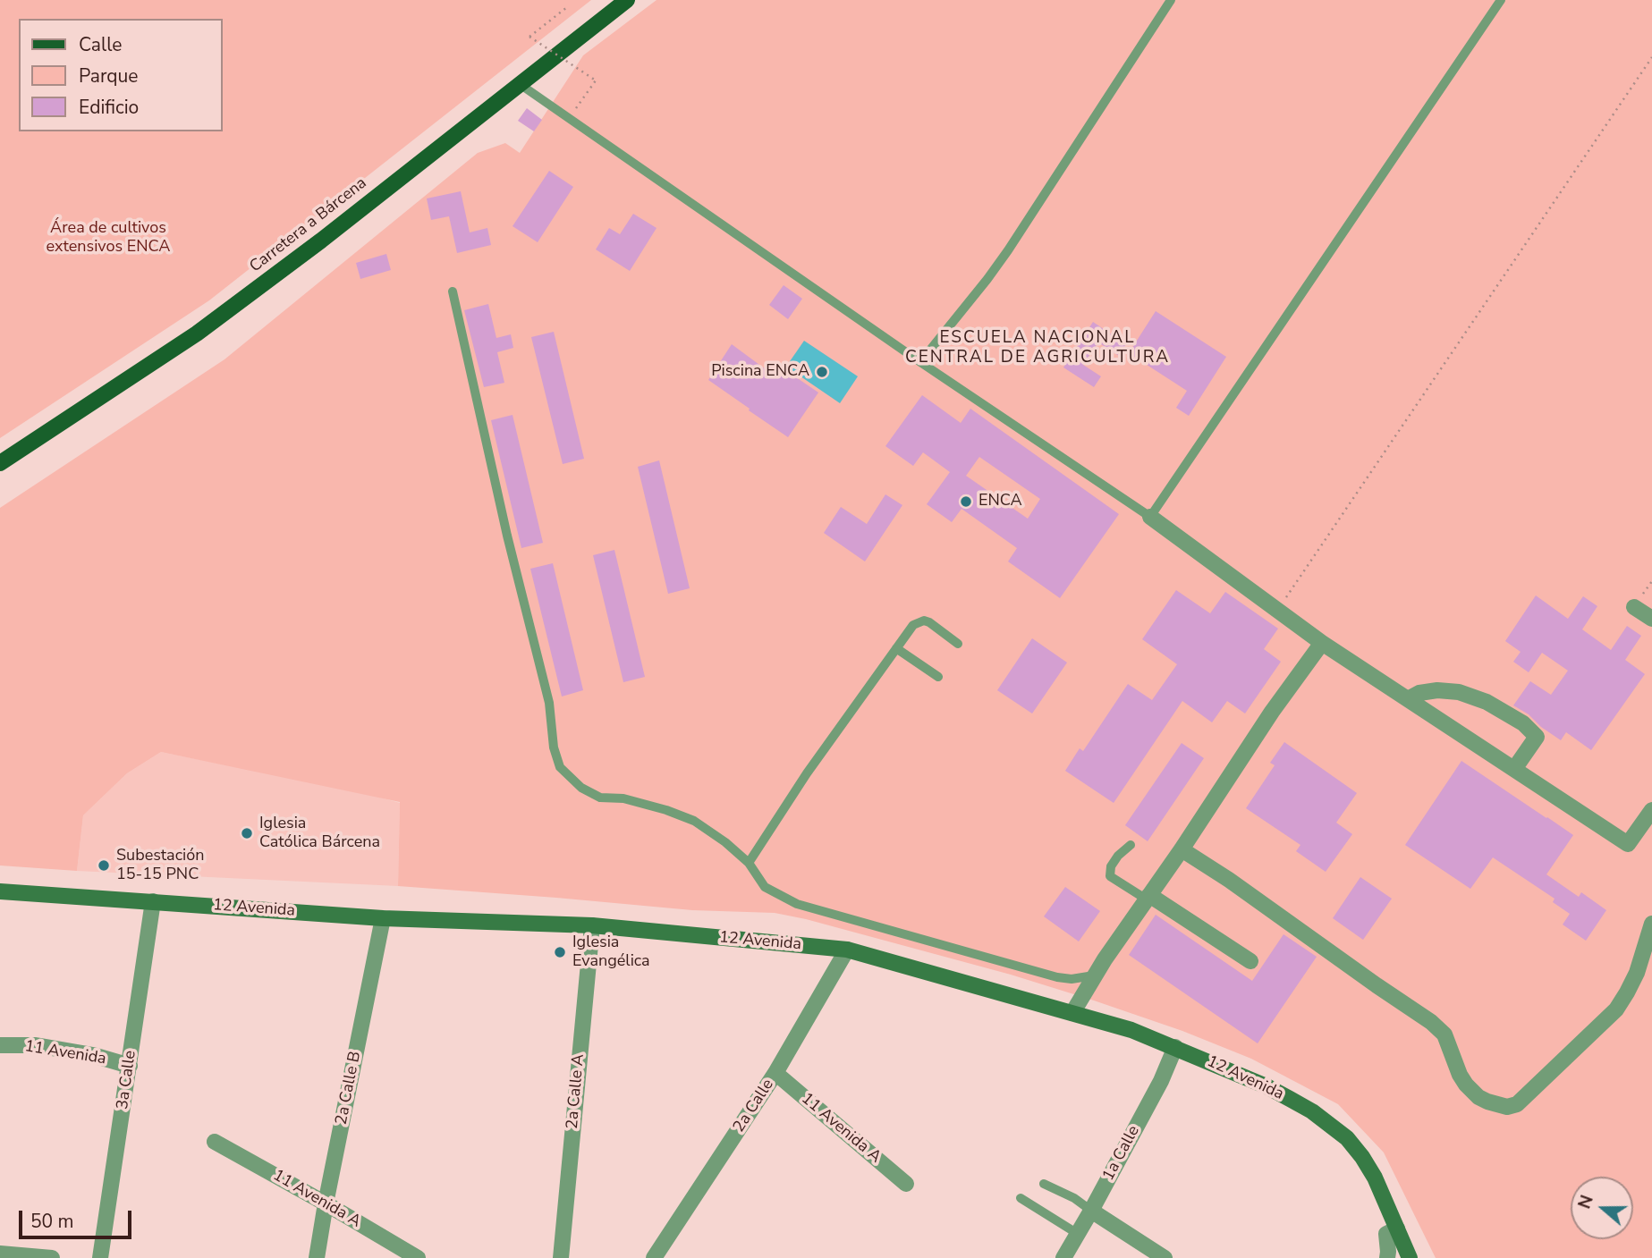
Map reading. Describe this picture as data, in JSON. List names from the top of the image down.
{
  "streets": {
    "main road": ["Carretera a Bárcena", "12 Avenida"],
    "street": [
      "11 Avenida",
      "3a Calle",
      "2a Calle B",
      "2a Calle A",
      "2a Calle",
      "11 Avenida A",
      "1a Calle"
    ]
  },
  "crossings": [
    ["12 Avenida", "3a Calle"],
    ["12 Avenida", "2a Calle B"],
    ["12 Avenida", "2a Calle A"],
    ["12 Avenida", "2a Calle"],
    ["12 Avenida", "1a Calle"],
    ["11 Avenida", "3a Calle"],
    ["2a Calle B", "11 Avenida A"],
    ["2a Calle", "11 Avenida A"]
  ],
  "districts": ["ESCUELA NACIONAL CENTRAL DE AGRICULTURA"],
  "parks": ["Área de cultivos extensivos ENCA"],
  "places": [
    "Piscina ENCA",
    "ENCA",
    "Iglesia Católica Bárcena",
    "Subestación 15-15 PNC",
    "Iglesia Evangélica"
  ],
  "legend": ["Calle", "Parque", "Edificio"],
  "scale_bar": "50 m",
  "north": "left"
}
